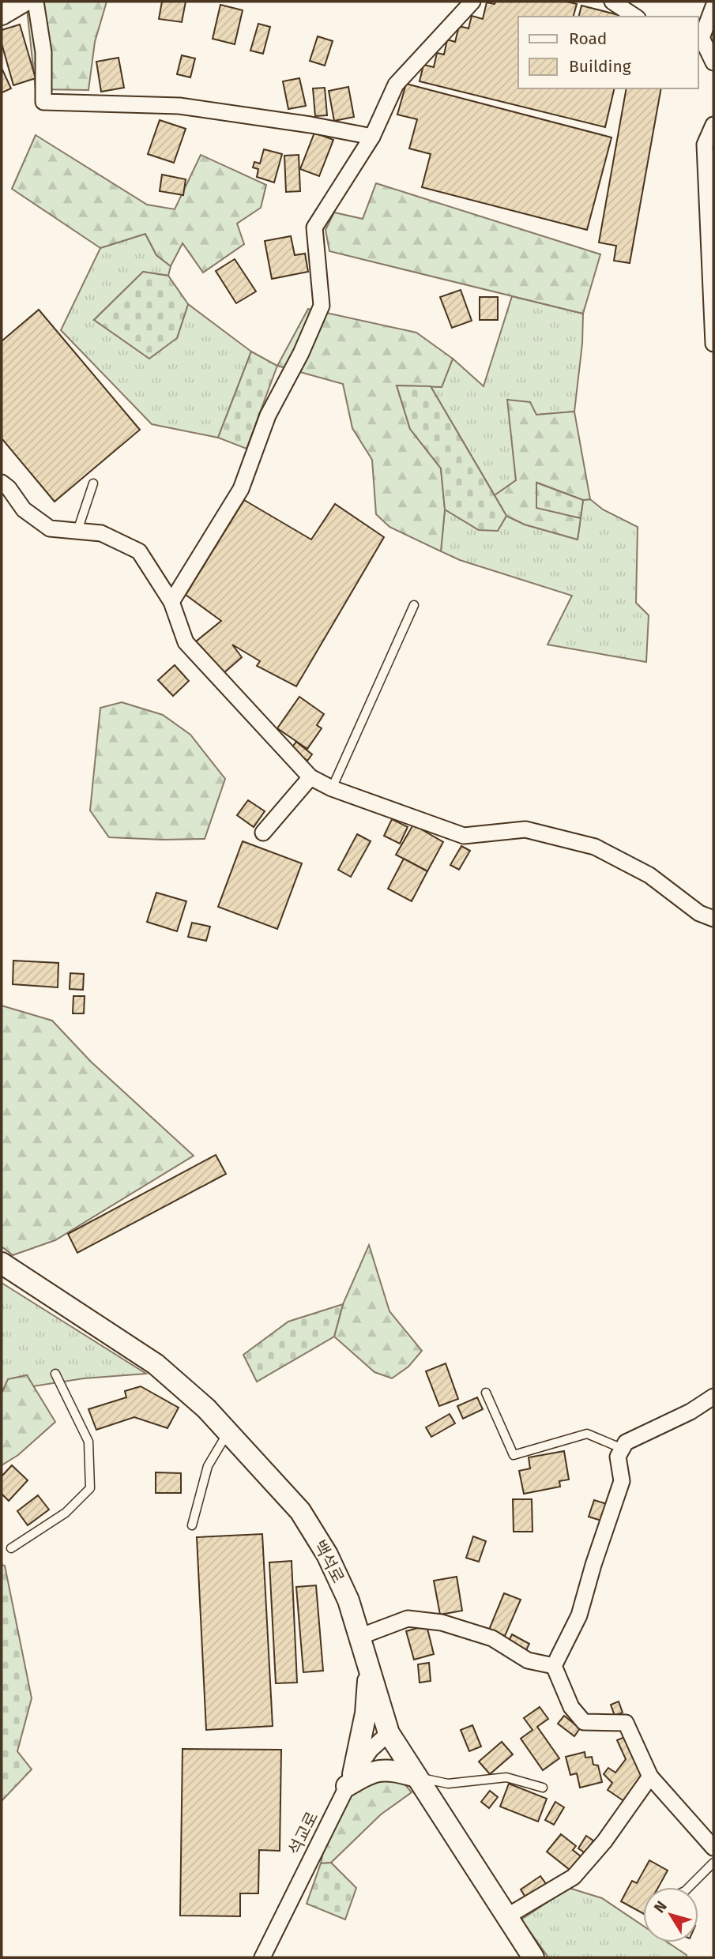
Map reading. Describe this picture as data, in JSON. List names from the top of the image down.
{
  "streets": {
    "street": ["백석로", "석교로"]
  },
  "crossings": [
    ["백석로", "석교로"]
  ],
  "legend": ["Road", "Building"],
  "north": "top left"
}
